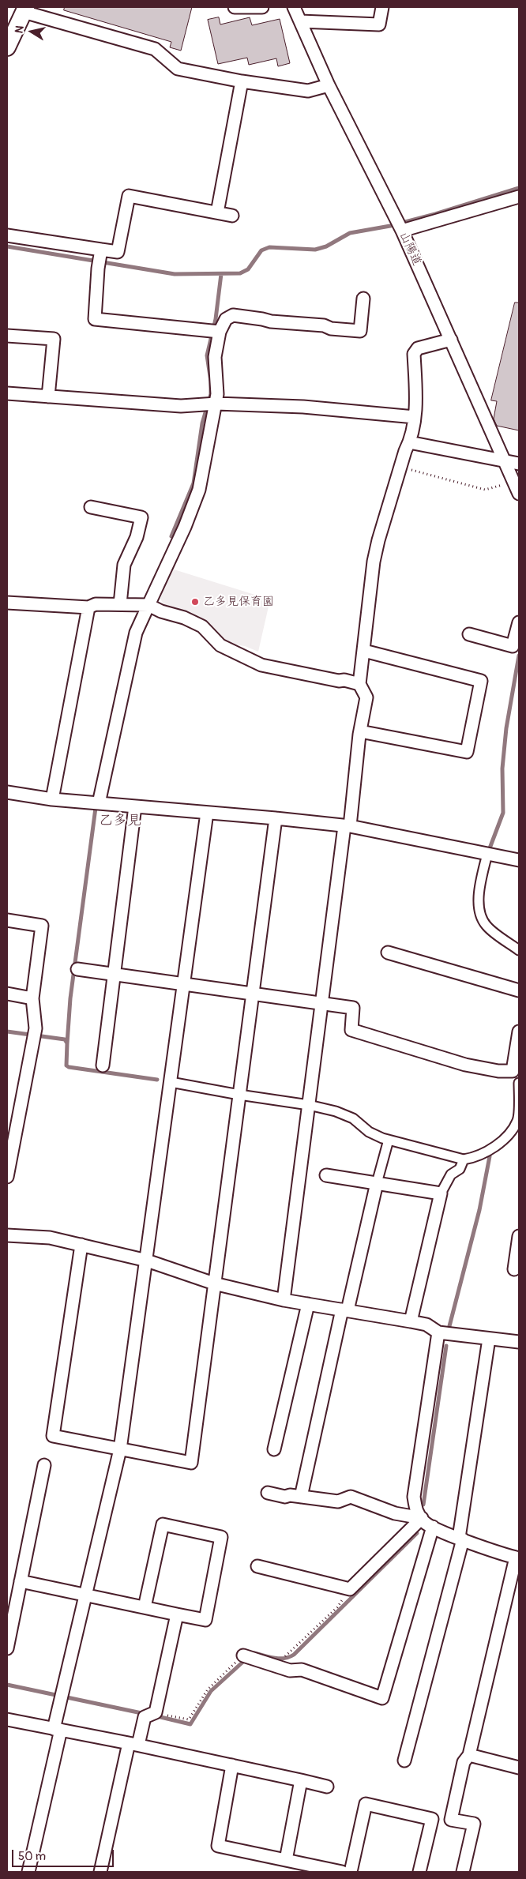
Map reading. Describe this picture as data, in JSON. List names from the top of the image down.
{
  "streets": {
    "street": ["山陽道"]
  },
  "districts": ["乙多見"],
  "places": ["乙多見保育園"],
  "scale_bar": "50 m",
  "north": "left"
}
